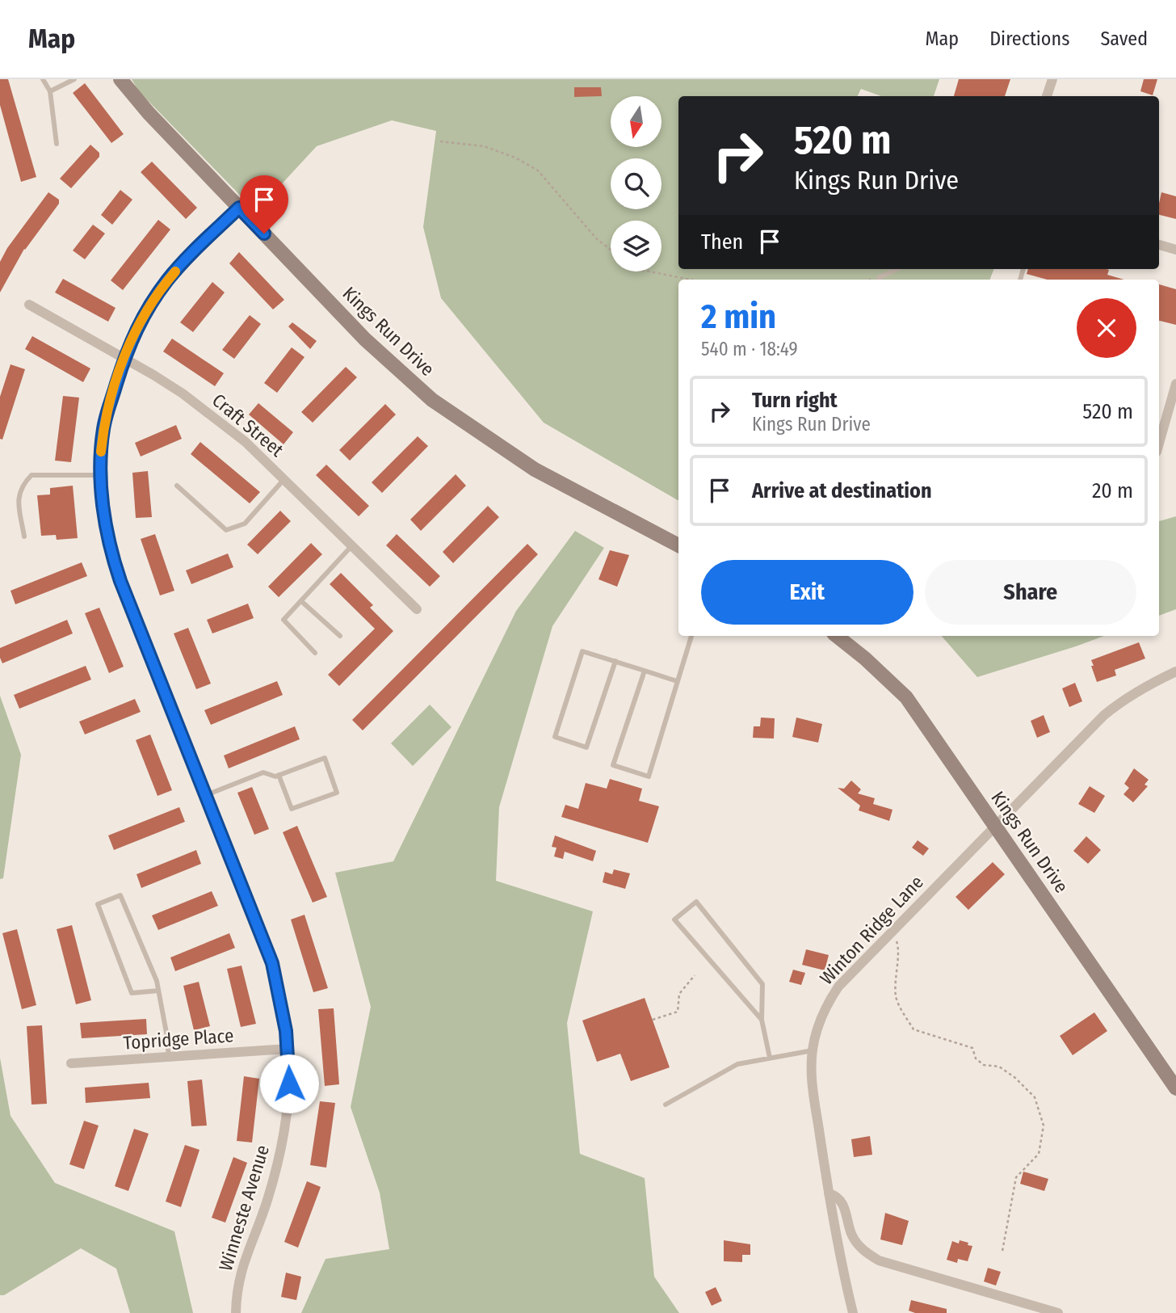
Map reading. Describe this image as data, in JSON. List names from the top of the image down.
{
  "streets": {
    "street": [
      "Kings Run Drive",
      "Craft Street",
      "Winton Ridge Lane",
      "Topridge Place",
      "Winneste Avenue"
    ]
  },
  "crossings": [
    ["Kings Run Drive", "Winton Ridge Lane"],
    ["Kings Run Drive", "Winneste Avenue"],
    ["Craft Street", "Winneste Avenue"],
    ["Topridge Place", "Winneste Avenue"]
  ],
  "north": "bottom",
  "page": {
    "header": "Map",
    "nav": ["Map", "Directions", "Saved"],
    "turn": ["520 m", "Kings Run Drive"],
    "then": "Then",
    "heading": ["2 min", "540 m · 18:49"],
    "list": [
      {
        "name": "Turn right",
        "note": "Kings Run Drive",
        "value": "520 m"
      },
      {
        "name": "Arrive at destination",
        "value": "20 m"
      }
    ],
    "buttons": ["Exit", "Share"]
  }
}
